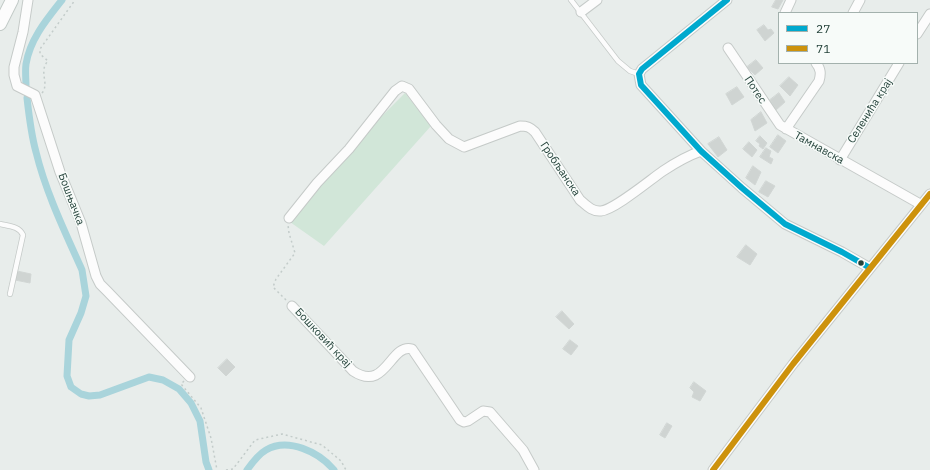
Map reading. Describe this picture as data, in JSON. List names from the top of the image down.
{
  "streets": {
    "street": [
      "Потес",
      "Селенића крај",
      "Тамнавска",
      "Гробљанска",
      "Бошњачка",
      "Бошковић крај"
    ]
  },
  "crossings": [
    ["Потес", "Тамнавска"],
    ["Селенића крај", "Тамнавска"]
  ],
  "lines": ["transit line 27", "transit line 71"],
  "legend": ["27", "71"]
}
